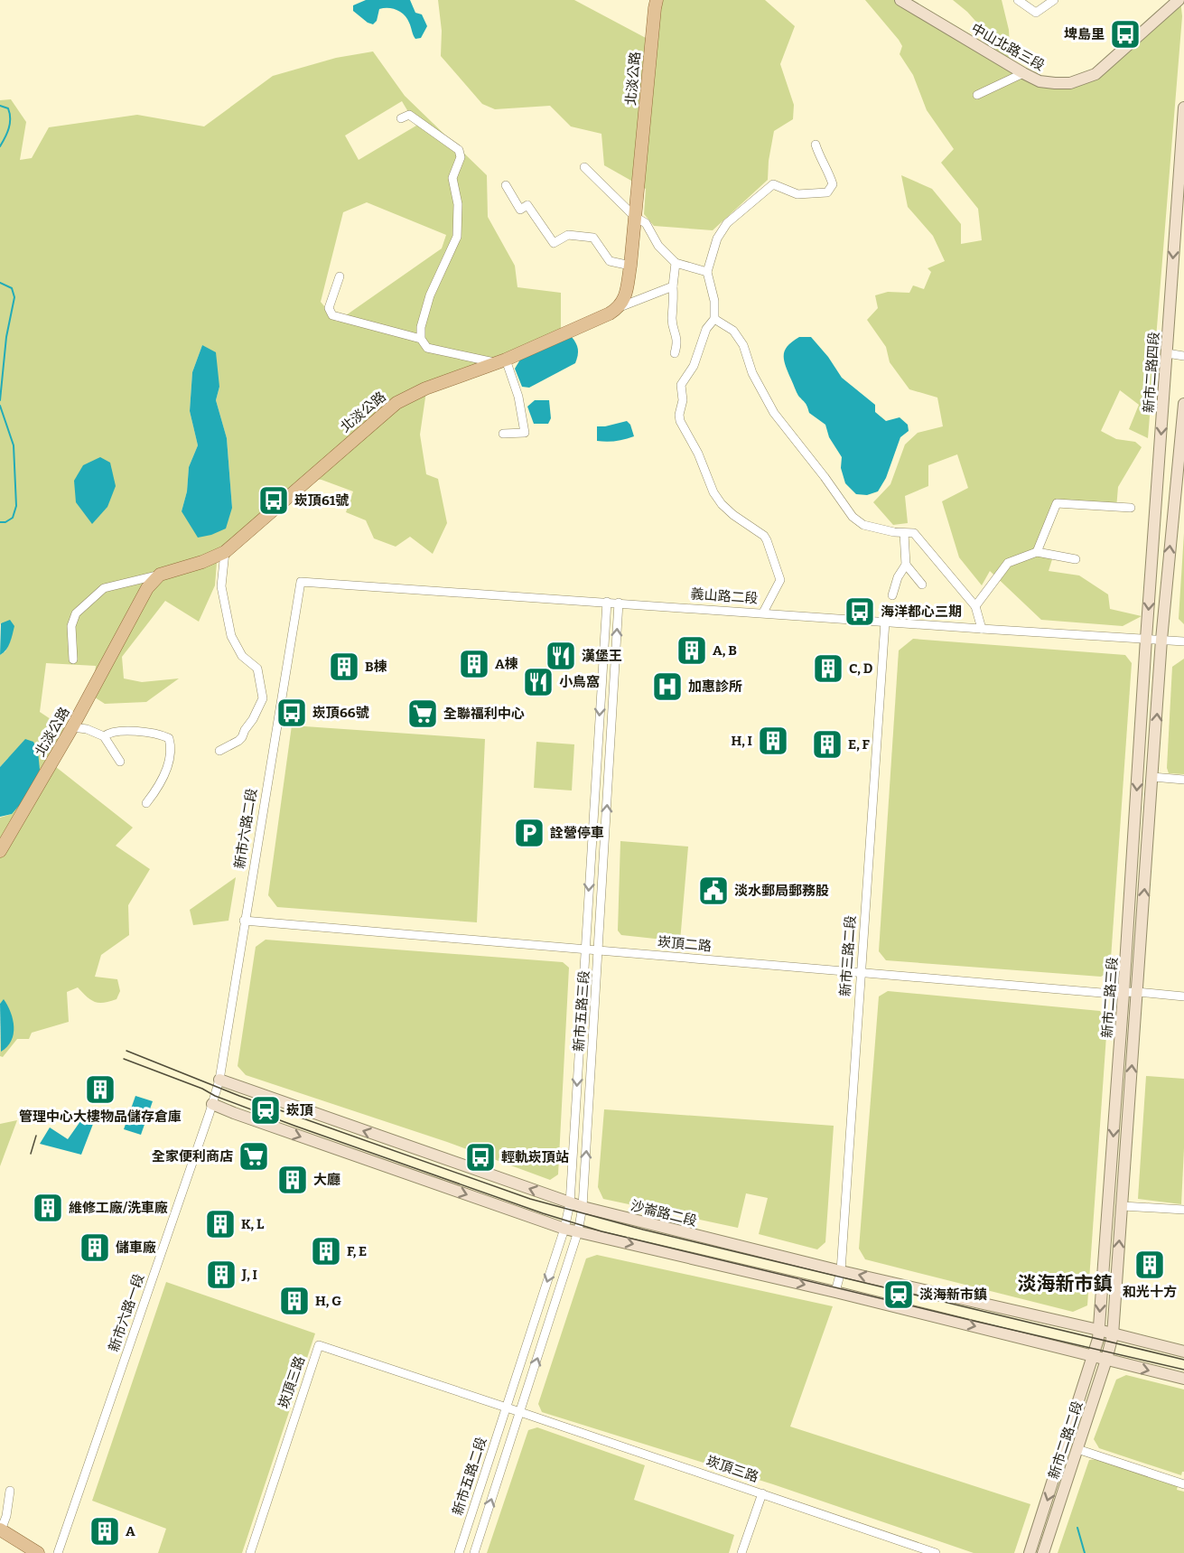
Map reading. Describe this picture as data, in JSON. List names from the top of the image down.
{
  "streets": {
    "main road": ["北淡公路"],
    "street": [
      "中山北路三段",
      "新市二路四段",
      "義山路二段",
      "新市六路二段",
      "崁頂二路",
      "新市三路二段",
      "新市二路三段",
      "新市五路三段",
      "沙崙路二段",
      "新市六路一段",
      "崁頂三路",
      "新市二路二段",
      "新市五路二段"
    ]
  },
  "crossings": [
    ["新市二路四段", "義山路二段"],
    ["新市二路四段", "新市二路三段"],
    ["義山路二段", "新市六路二段"],
    ["義山路二段", "新市三路二段"],
    ["義山路二段", "新市二路三段"],
    ["義山路二段", "新市五路三段"],
    ["新市六路二段", "崁頂二路"],
    ["新市六路二段", "沙崙路二段"],
    ["新市六路二段", "新市六路一段"],
    ["崁頂二路", "新市三路二段"],
    ["崁頂二路", "新市二路三段"],
    ["崁頂二路", "新市五路三段"],
    ["新市三路二段", "沙崙路二段"],
    ["新市二路三段", "沙崙路二段"],
    ["新市二路三段", "新市二路二段"],
    ["新市五路三段", "沙崙路二段"],
    ["新市五路三段", "崁頂三路"],
    ["新市五路三段", "新市五路二段"],
    ["沙崙路二段", "新市六路一段"],
    ["沙崙路二段", "新市二路二段"],
    ["崁頂三路", "新市五路二段"]
  ],
  "districts": ["淡海新市鎮"],
  "places": {
    "bus stop": [
      "埤島里",
      "崁頂61號",
      "海洋都心三期",
      "崁頂66號",
      "輕軌崁頂站"
    ],
    "building": [
      "A, B",
      "A棟",
      "B棟",
      "C, D",
      "H, I",
      "E, F",
      "管理中心大樓物品儲存倉庫",
      "大廳",
      "維修工廠/洗車廠",
      "K, L",
      "儲車廠",
      "F, E",
      "和光十方",
      "J, I",
      "H, G",
      "A"
    ],
    "restaurant": ["漢堡王", "小鳥窩"],
    "hospital": ["加惠診所"],
    "supermarket": ["全聯福利中心", "全家便利商店"],
    "parking": ["詮營停車"],
    "public building": ["淡水郵局郵務股"],
    "station": ["崁頂", "淡海新市鎮"]
  }
}
